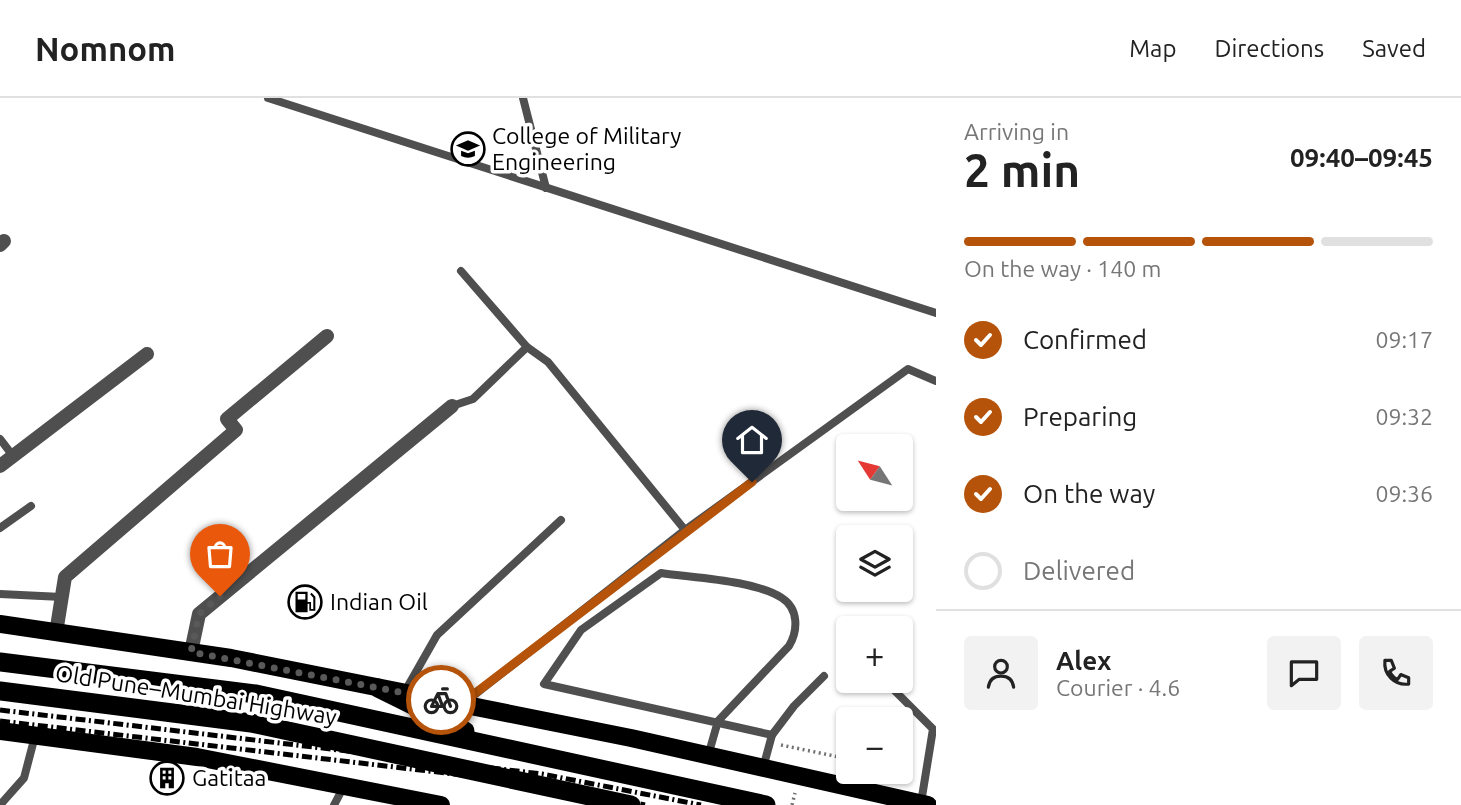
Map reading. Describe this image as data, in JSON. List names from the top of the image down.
{
  "streets": {
    "highway": ["Old Pune–Mumbai Highway"]
  },
  "places": {
    "school or university": ["College of Military Engineering"],
    "fuel station": ["Indian Oil"],
    "building": ["Gatitaa"]
  },
  "north": "top left",
  "page": {
    "header": "Nomnom",
    "nav": ["Map", "Directions", "Saved"],
    "heading": ["2 min", "Arriving in", "09:40–09:45"],
    "panel": ["Alex", "Courier · 4.6"],
    "bar": "On the way · 140 m",
    "list": [
      ["Confirmed", "09:17"],
      ["Preparing", "09:32"],
      ["On the way", "09:36"],
      "Delivered"
    ],
    "map_buttons": ["+", "−"]
  }
}
